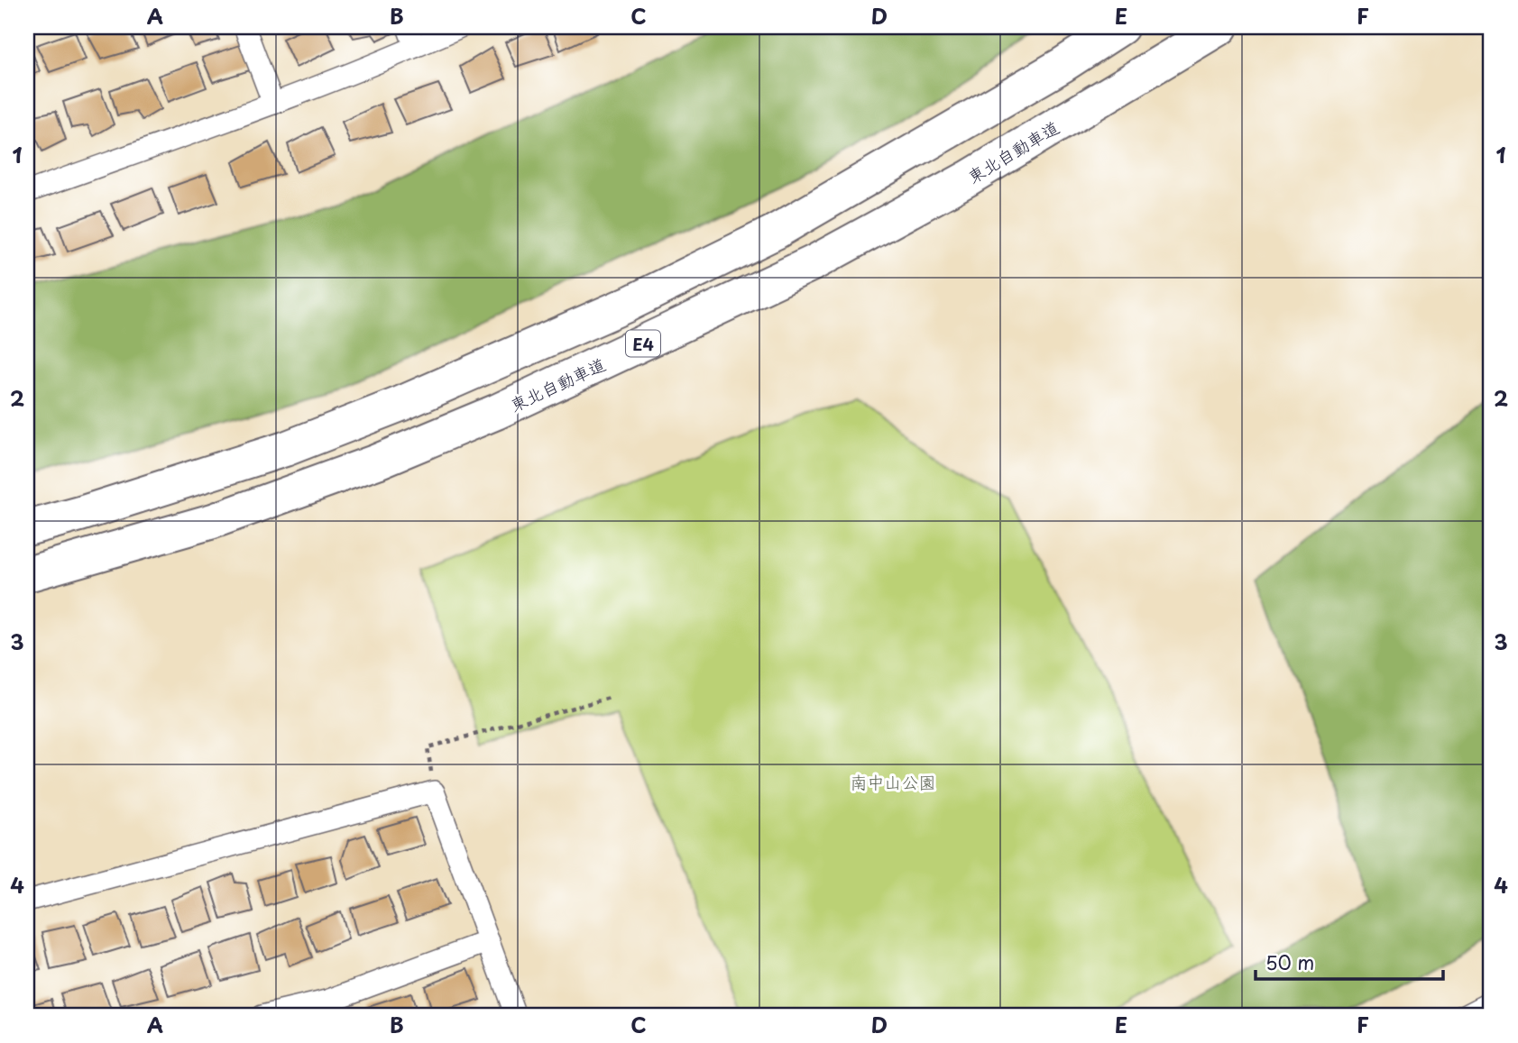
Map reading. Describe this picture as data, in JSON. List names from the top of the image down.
{
  "streets": {
    "highway": ["東北自動車道", "E4"]
  },
  "parks": ["南中山公園"],
  "scale_bar": "50 m",
  "grid": {
    "columns": [
      "A",
      "B",
      "C",
      "D",
      "E",
      "F"
    ],
    "rows": [
      "1",
      "2",
      "3",
      "4"
    ]
  }
}
